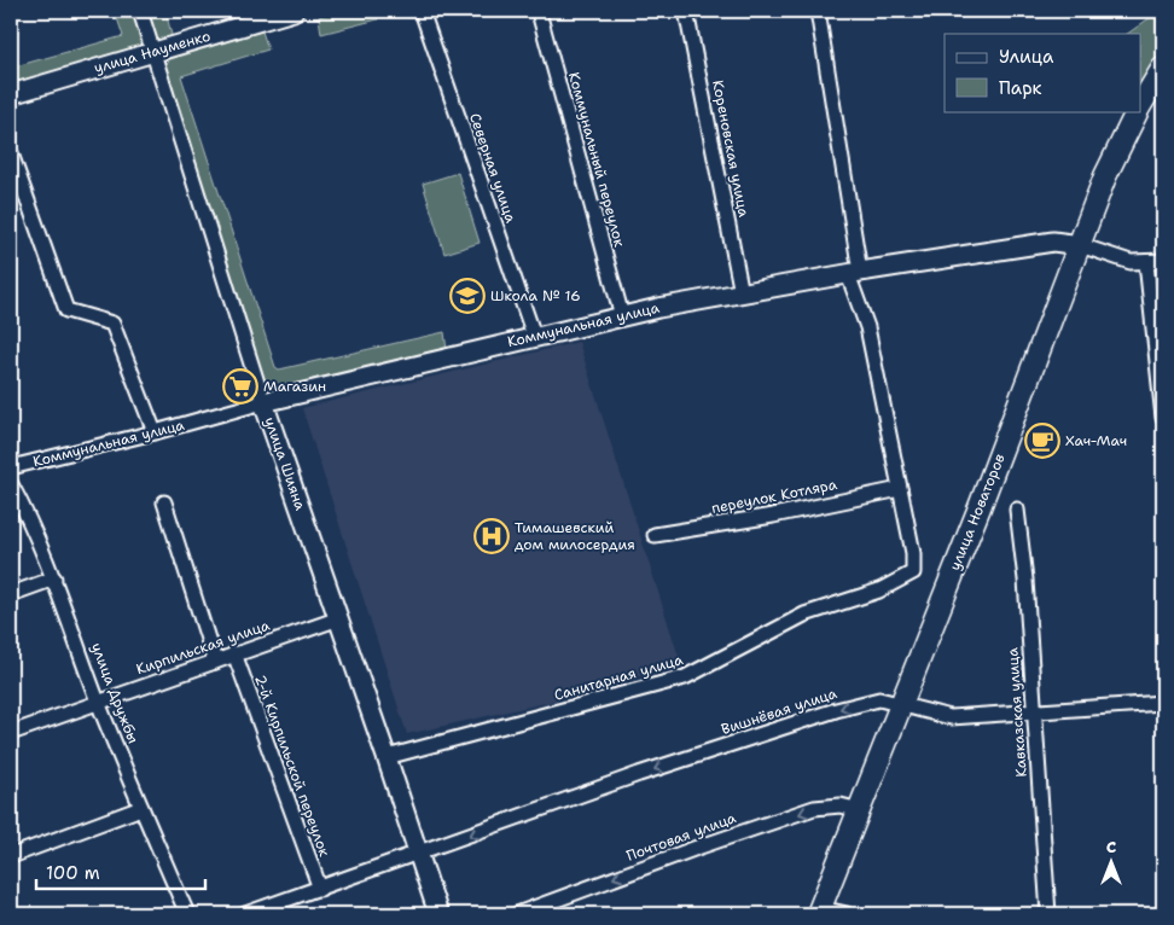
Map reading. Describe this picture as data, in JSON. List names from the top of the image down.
{
  "streets": {
    "main road": [
      "улица Науменко",
      "Коммунальная улица",
      "улица Шияна",
      "улица Новаторов"
    ],
    "street": [
      "Кореновская улица",
      "Коммунальный переулок",
      "Северная улица",
      "переулок Котляра",
      "Кирпильская улица",
      "Санитарная улица",
      "улица Дружбы",
      "Вишнёвая улица",
      "Кавказская улица",
      "2-й Кирпильской переулок",
      "Почтовая улица"
    ]
  },
  "crossings": [
    ["улица Науменко", "улица Шияна"],
    ["Кореновская улица", "Коммунальная улица"],
    ["Коммунальный переулок", "Коммунальная улица"],
    ["Северная улица", "Коммунальная улица"],
    ["Коммунальная улица", "улица Шияна"],
    ["Коммунальная улица", "улица Новаторов"],
    ["улица Шияна", "Кирпильская улица"],
    ["улица Шияна", "Санитарная улица"],
    ["улица Шияна", "Вишнёвая улица"],
    ["переулок Котляра", "Санитарная улица"],
    ["улица Новаторов", "Вишнёвая улица"],
    ["улица Новаторов", "Почтовая улица"],
    ["Кирпильская улица", "улица Дружбы"],
    ["Кирпильская улица", "2-й Кирпильской переулок"],
    ["Вишнёвая улица", "Кавказская улица"],
    ["Вишнёвая улица", "2-й Кирпильской переулок"]
  ],
  "one_way": ["Вишнёвая улица", "Почтовая улица"],
  "places": {
    "school or university": ["Школа № 16"],
    "supermarket": ["Магазин"],
    "cafe": ["Хач-Мач"],
    "hospital": ["Тимашевский дом милосердия"]
  },
  "legend": ["Улица", "Парк"],
  "scale_bar": "100 m",
  "north": "top"
}
